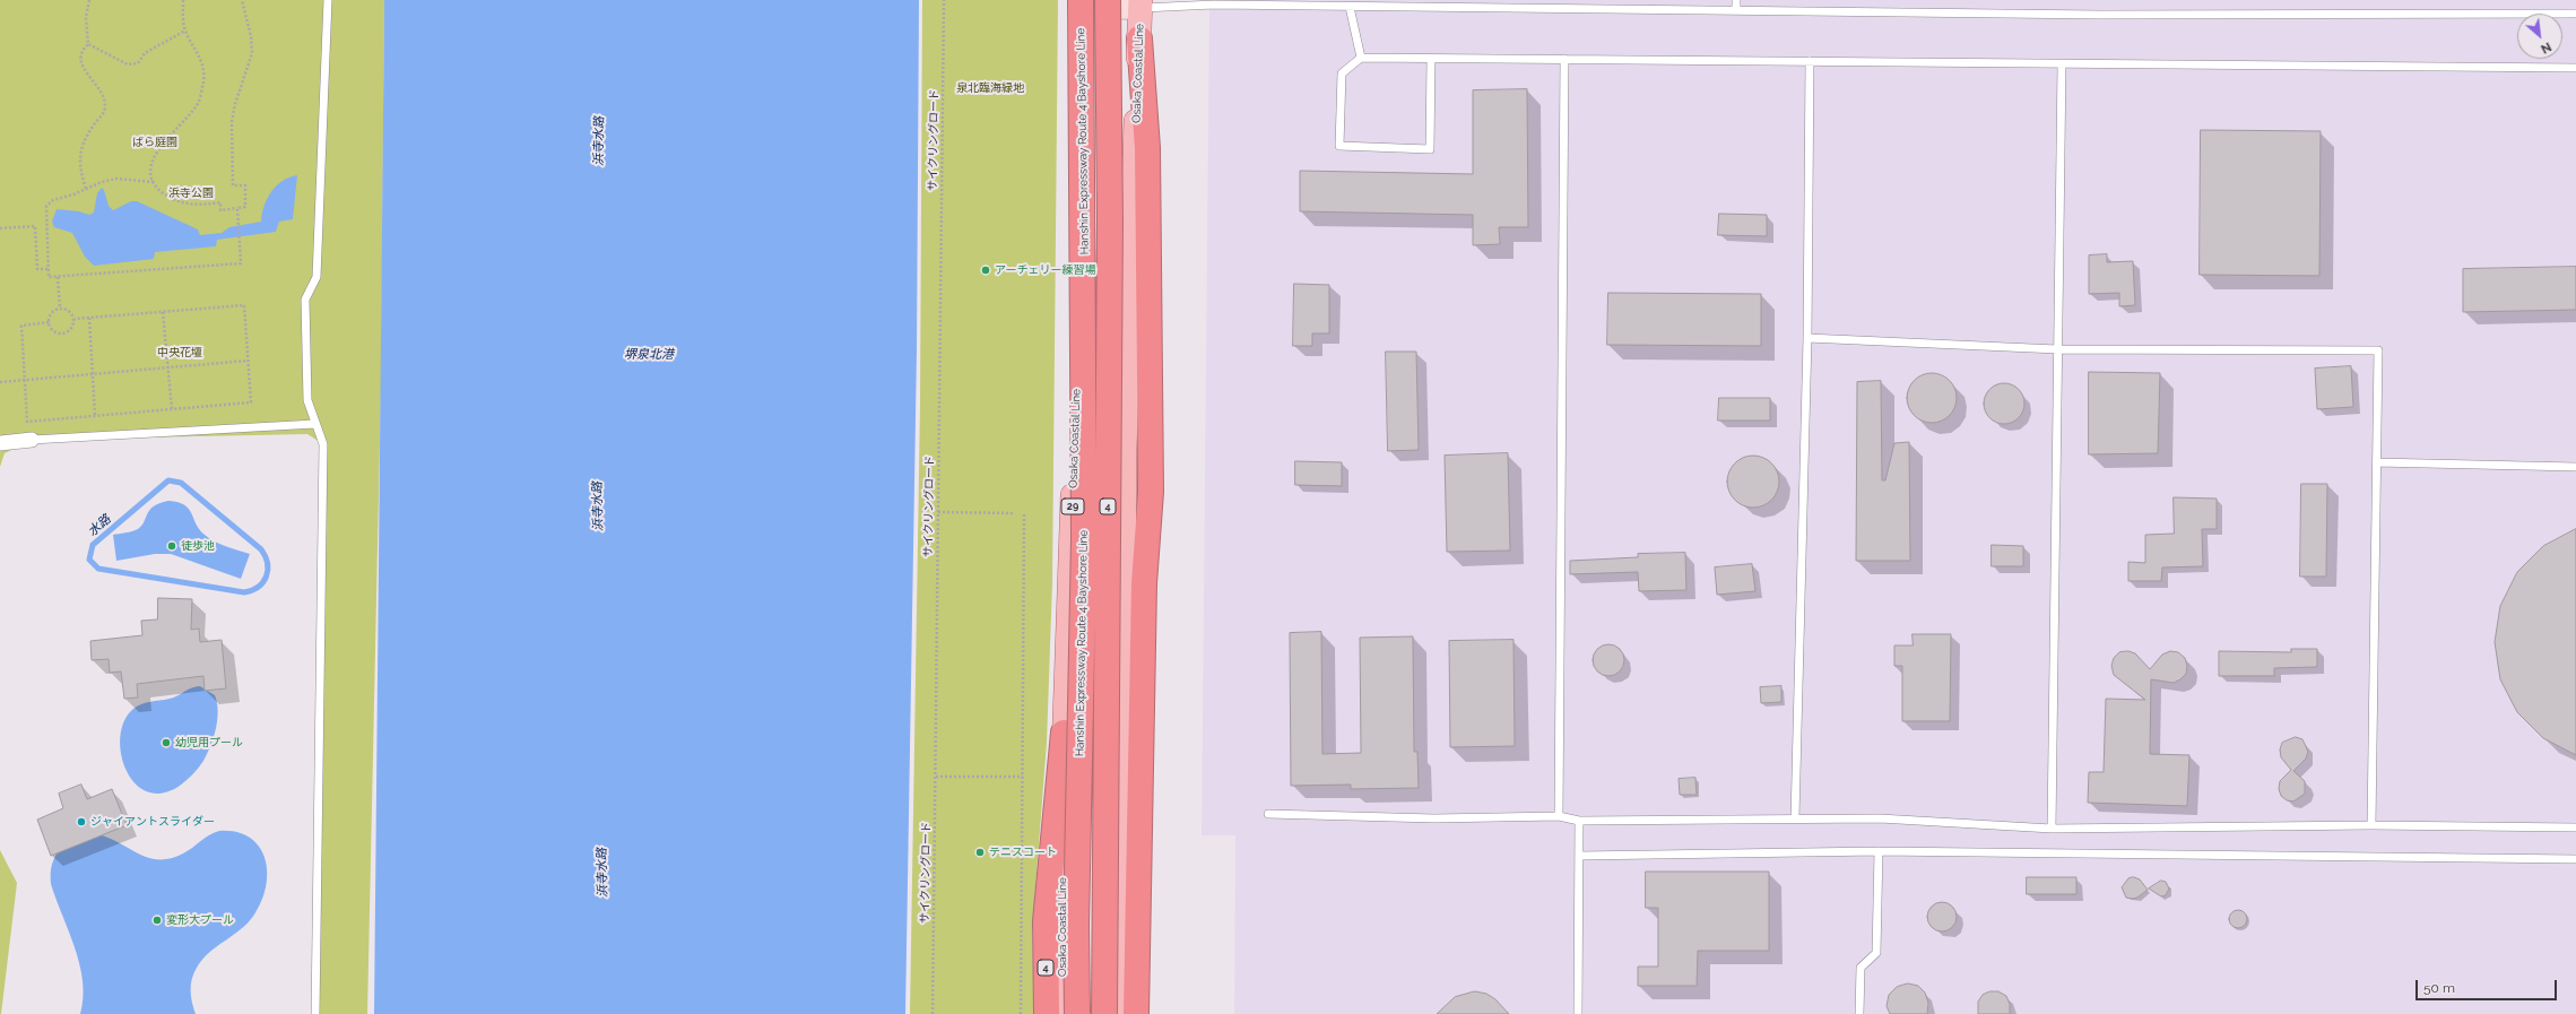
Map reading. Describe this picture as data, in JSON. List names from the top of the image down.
{
  "streets": {
    "highway": ["Hanshin Expressway Route 4 Bayshore Line", "4"],
    "main road": ["Osaka Coastal Line", "29"],
    "path": ["サイクリングロード"]
  },
  "crossings": [
    ["Osaka Coastal Line", "Hanshin Expressway Route 4 Bayshore Line"],
    ["Osaka Coastal Line", "4"],
    ["Hanshin Expressway Route 4 Bayshore Line", "4"]
  ],
  "water": ["浜寺水路", "堺泉北港", "水路"],
  "parks": [
    "泉北臨海緑地",
    "ばら庭園",
    "浜寺公園",
    "中央花壇"
  ],
  "places": [
    "アーチェリー練習場",
    "徒歩池",
    "幼児用プール",
    "ジャイアントスライダー",
    "テニスコート",
    "変形大プール"
  ],
  "scale_bar": "50 m",
  "north": "bottom right"
}
